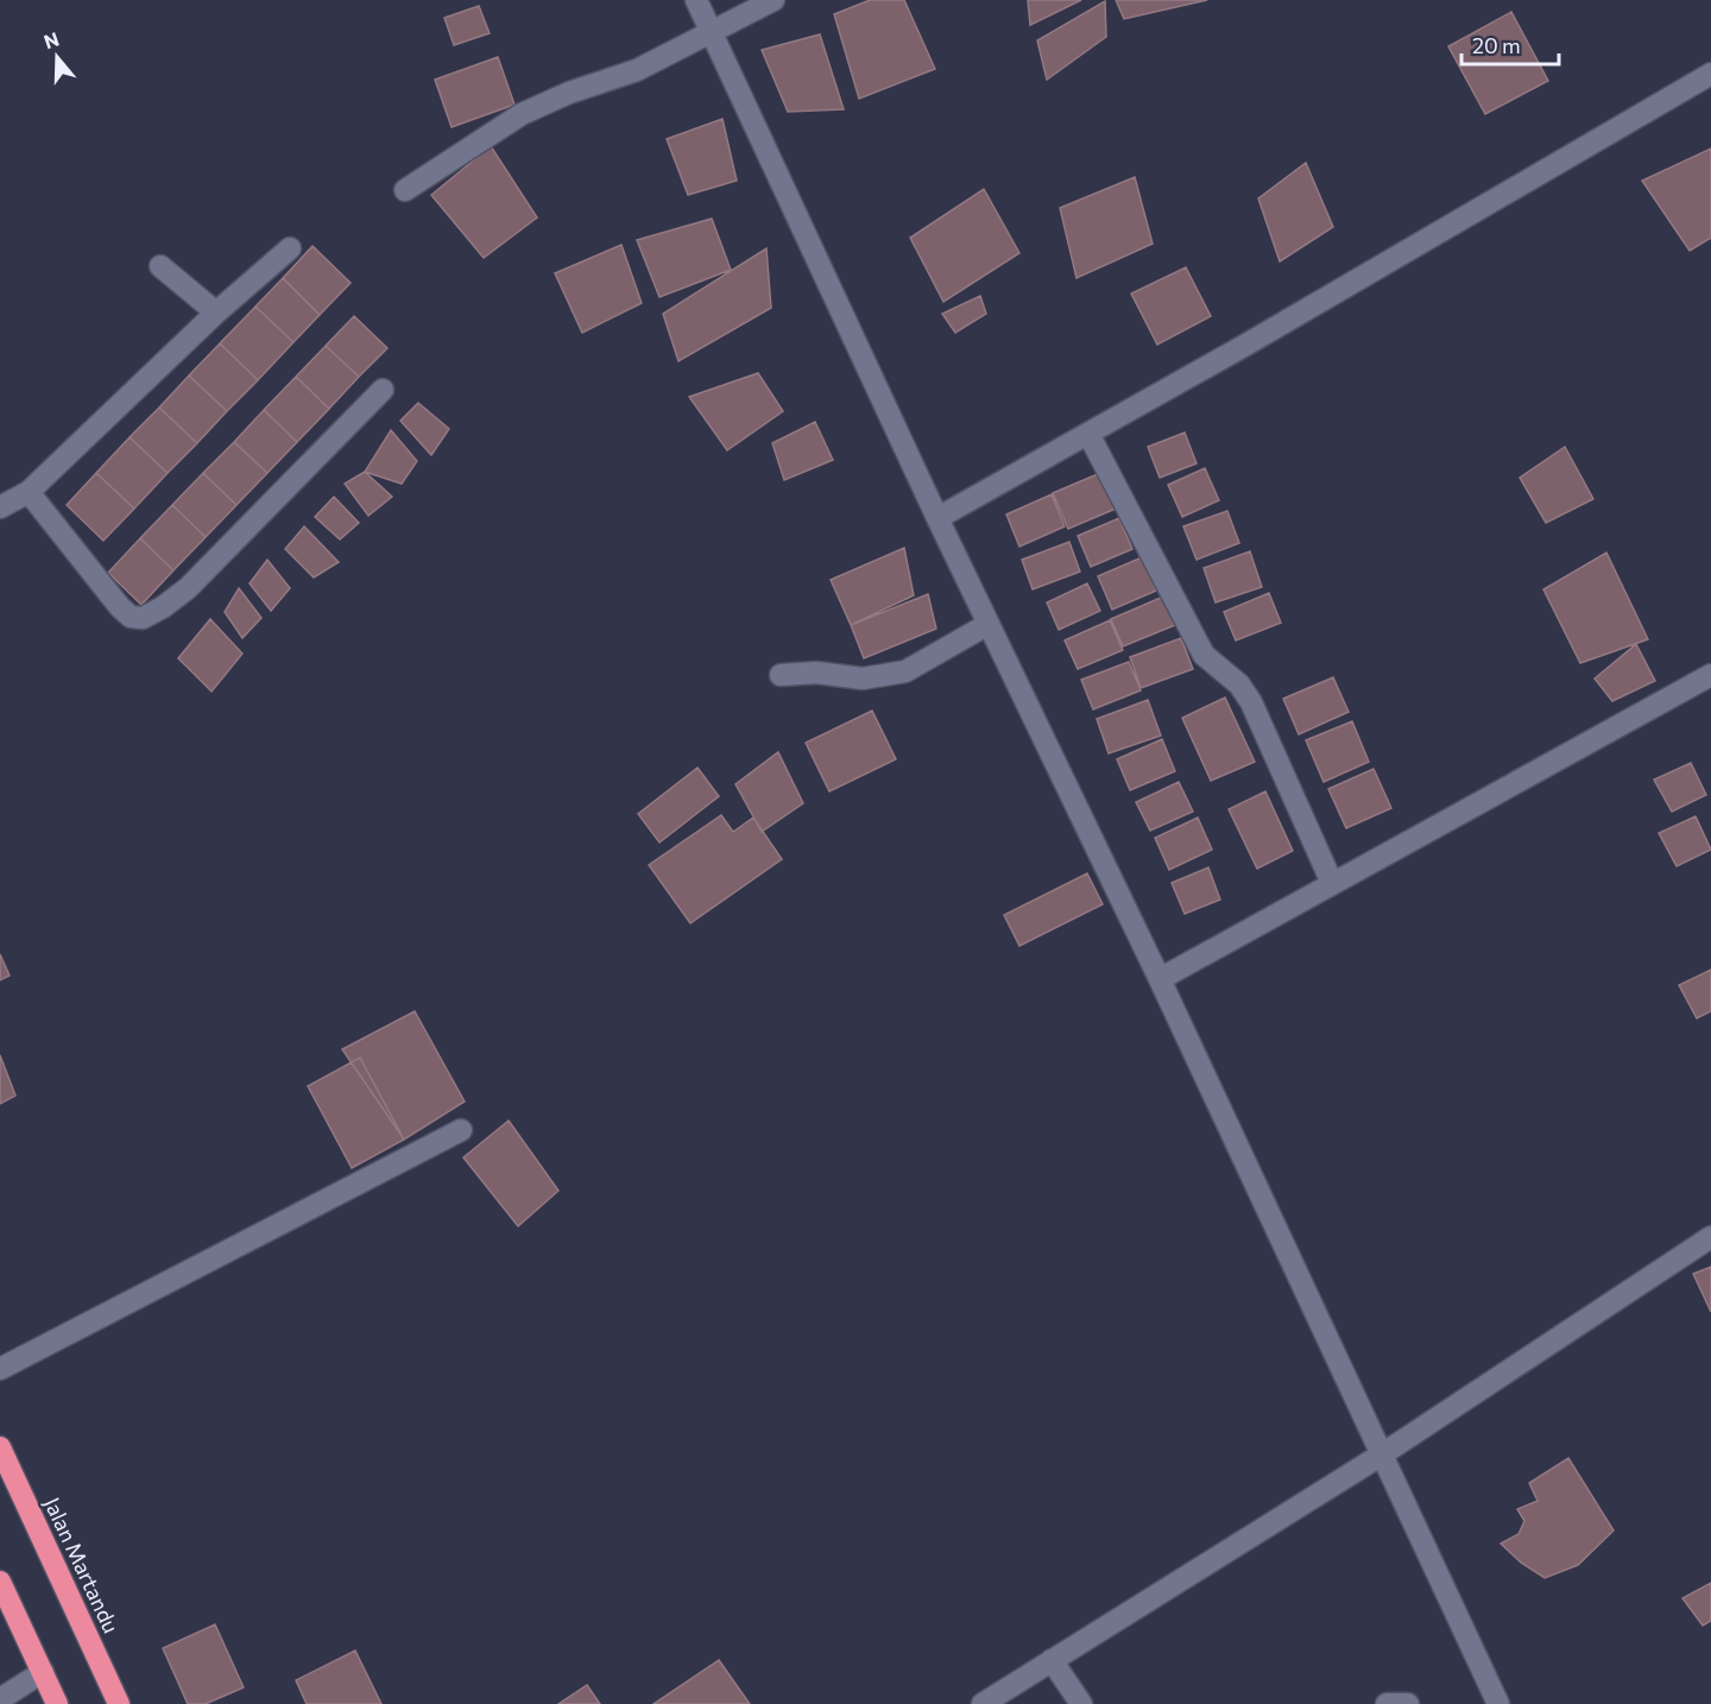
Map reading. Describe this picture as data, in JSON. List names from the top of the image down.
{
  "streets": {
    "highway": ["Jalan Martandu"]
  },
  "scale_bar": "20 m",
  "north": "top"
}
